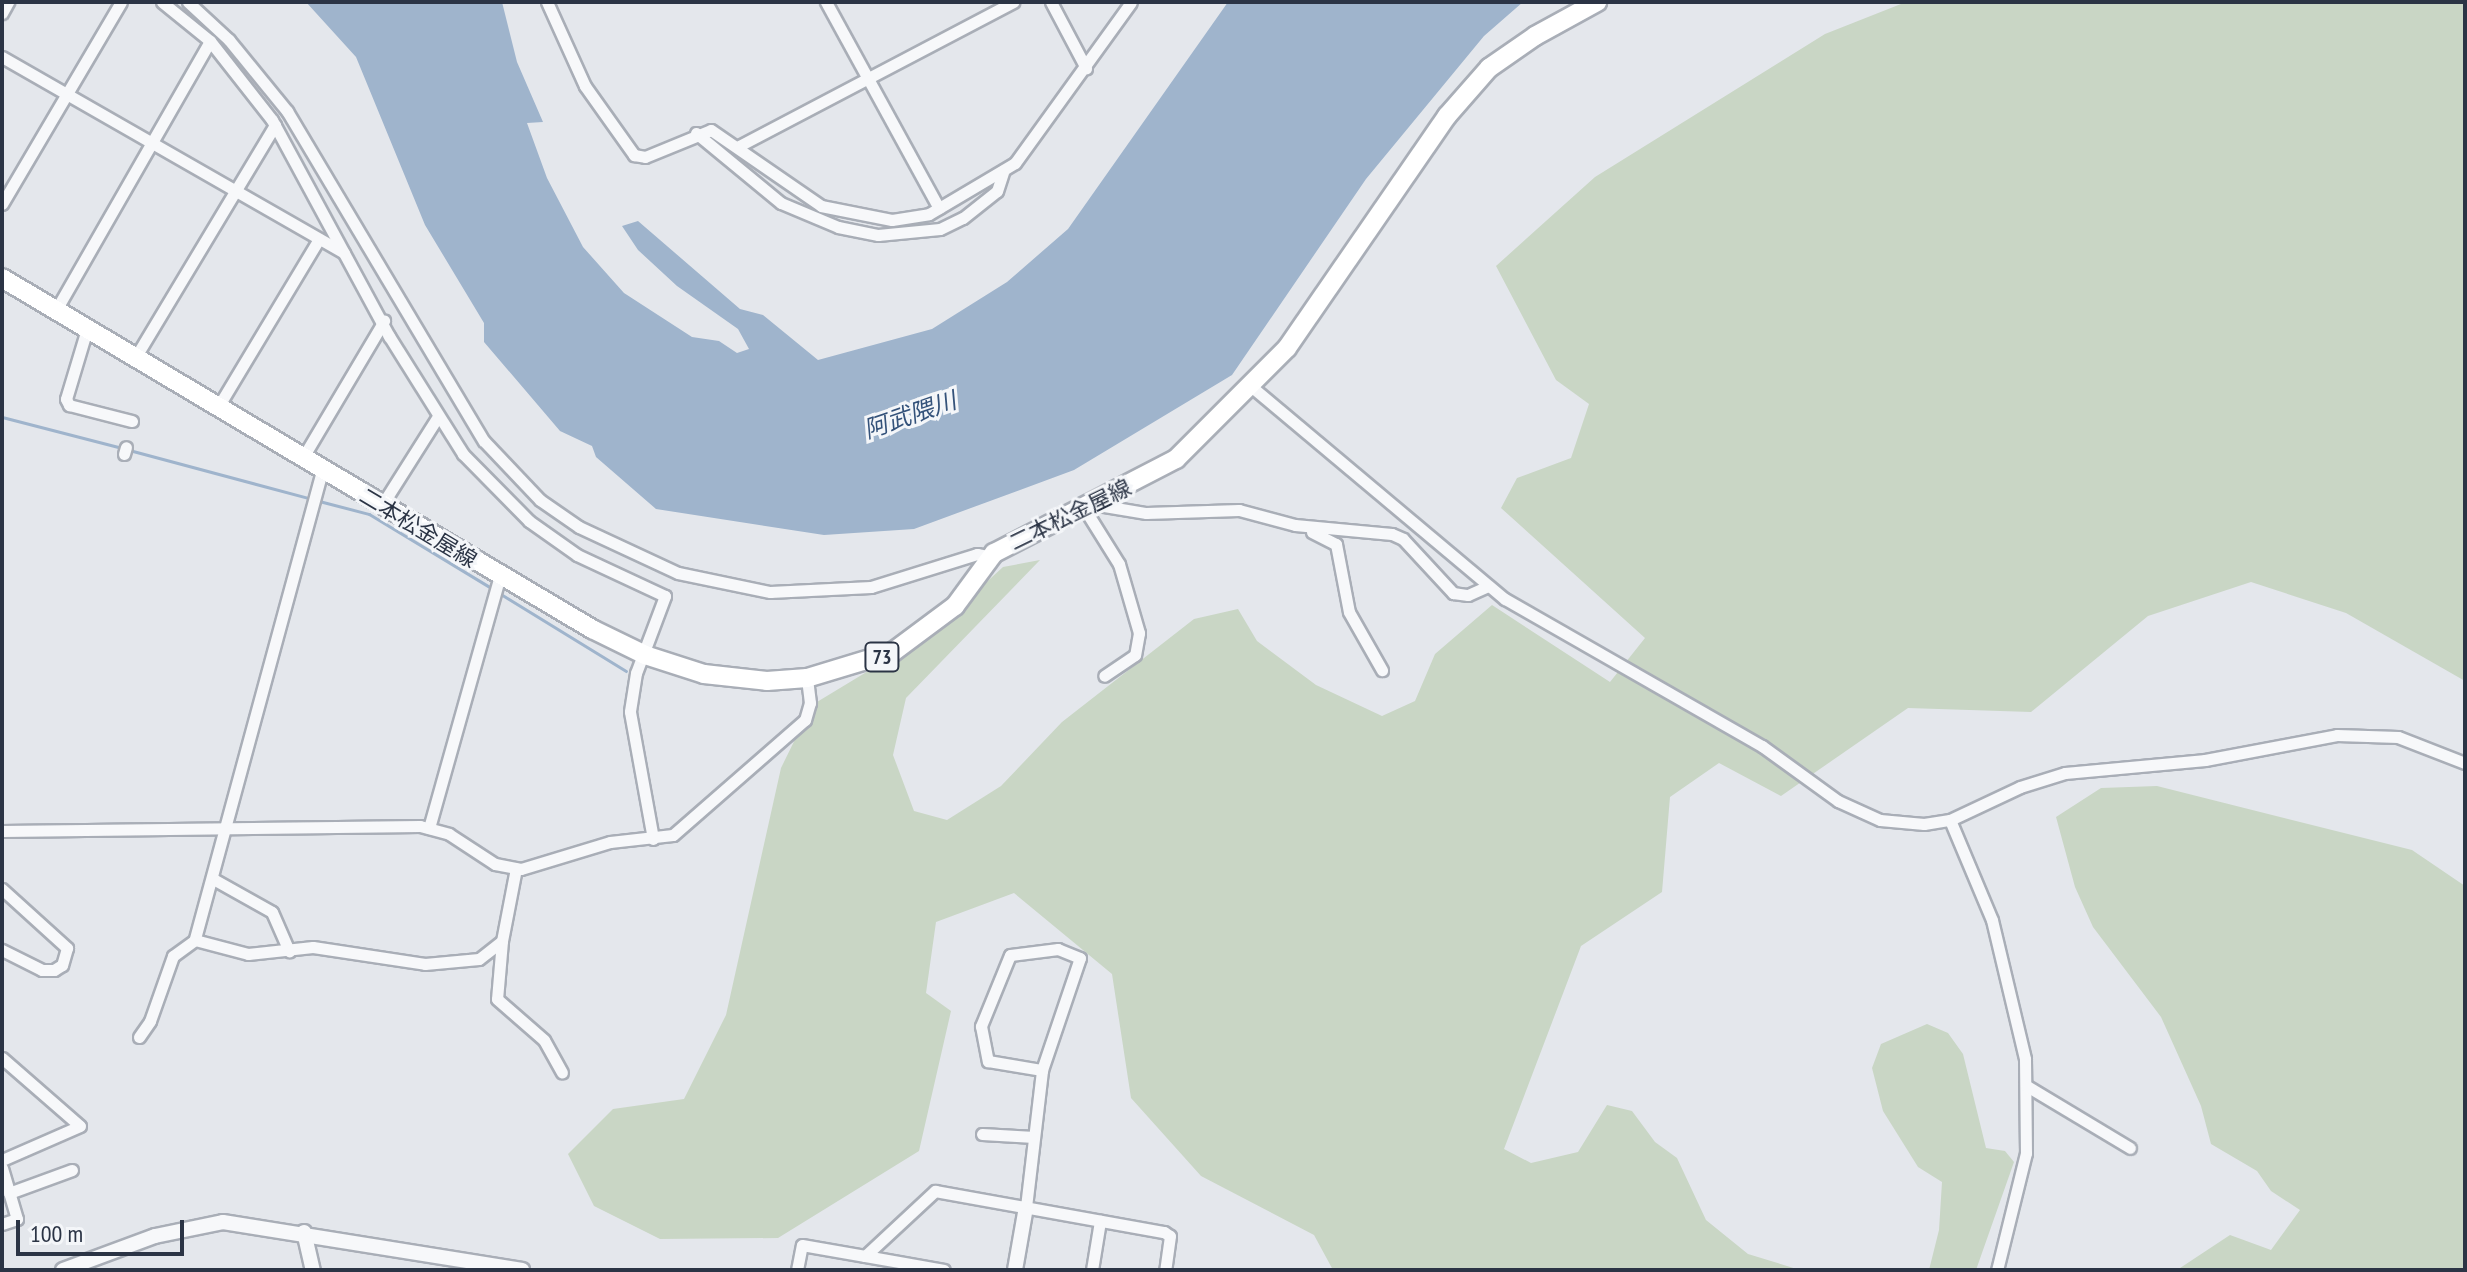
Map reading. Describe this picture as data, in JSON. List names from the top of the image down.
{
  "streets": {
    "main road": ["二本松金屋線", "73"]
  },
  "water": ["阿武隈川"],
  "scale_bar": "100 m"
}
